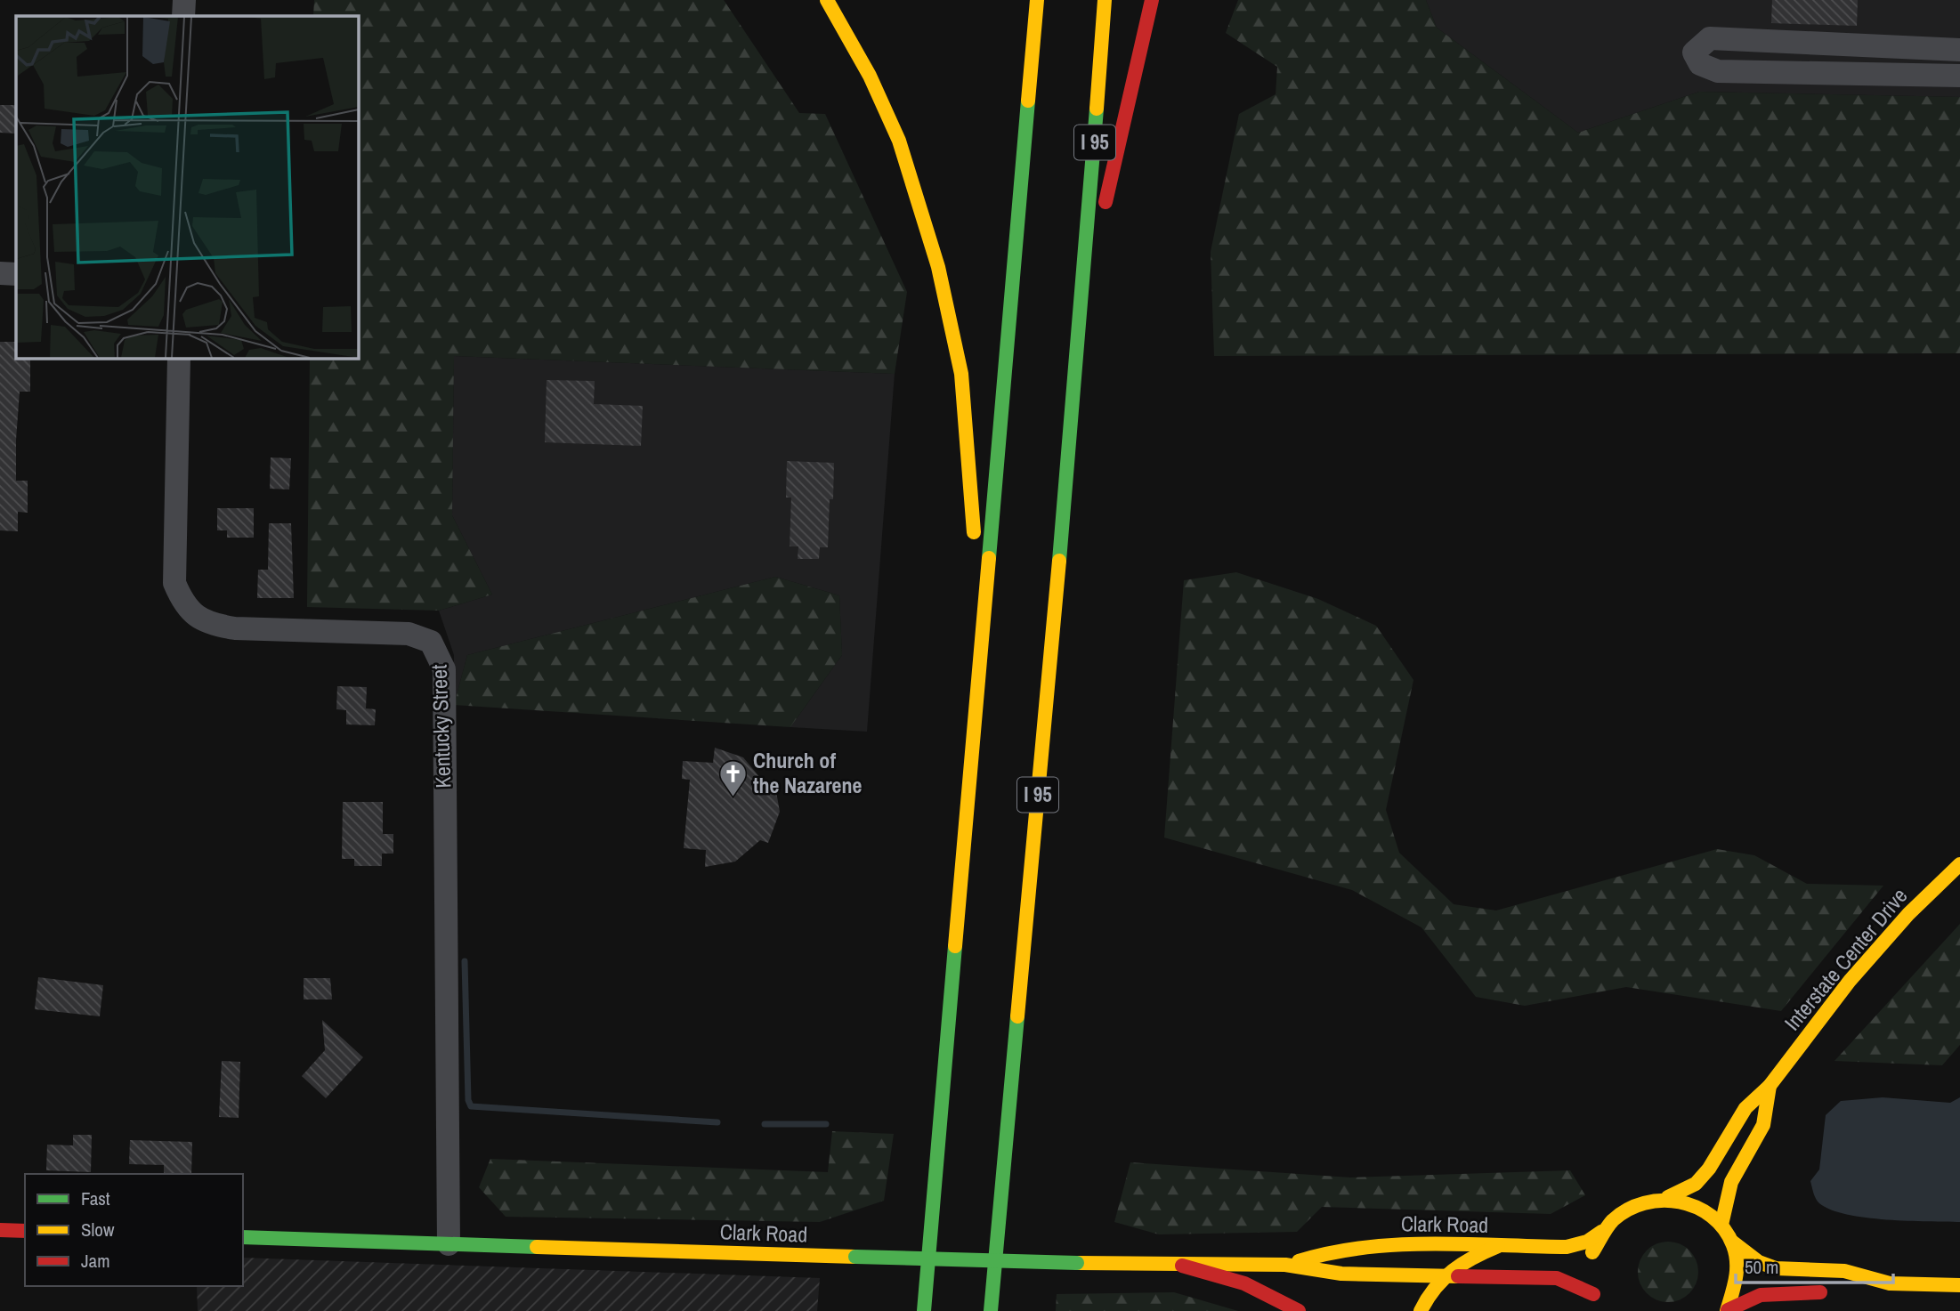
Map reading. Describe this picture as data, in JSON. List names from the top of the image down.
{
  "streets": {
    "main road": ["I 95", "Interstate Center Drive", "Clark Road"],
    "street": ["Kentucky Street"]
  },
  "crossings": [
    ["Kentucky Street", "Clark Road"]
  ],
  "places": {
    "church": ["Church of the Nazarene"]
  },
  "legend": ["Fast", "Slow", "Jam"],
  "scale_bar": "50 m"
}
